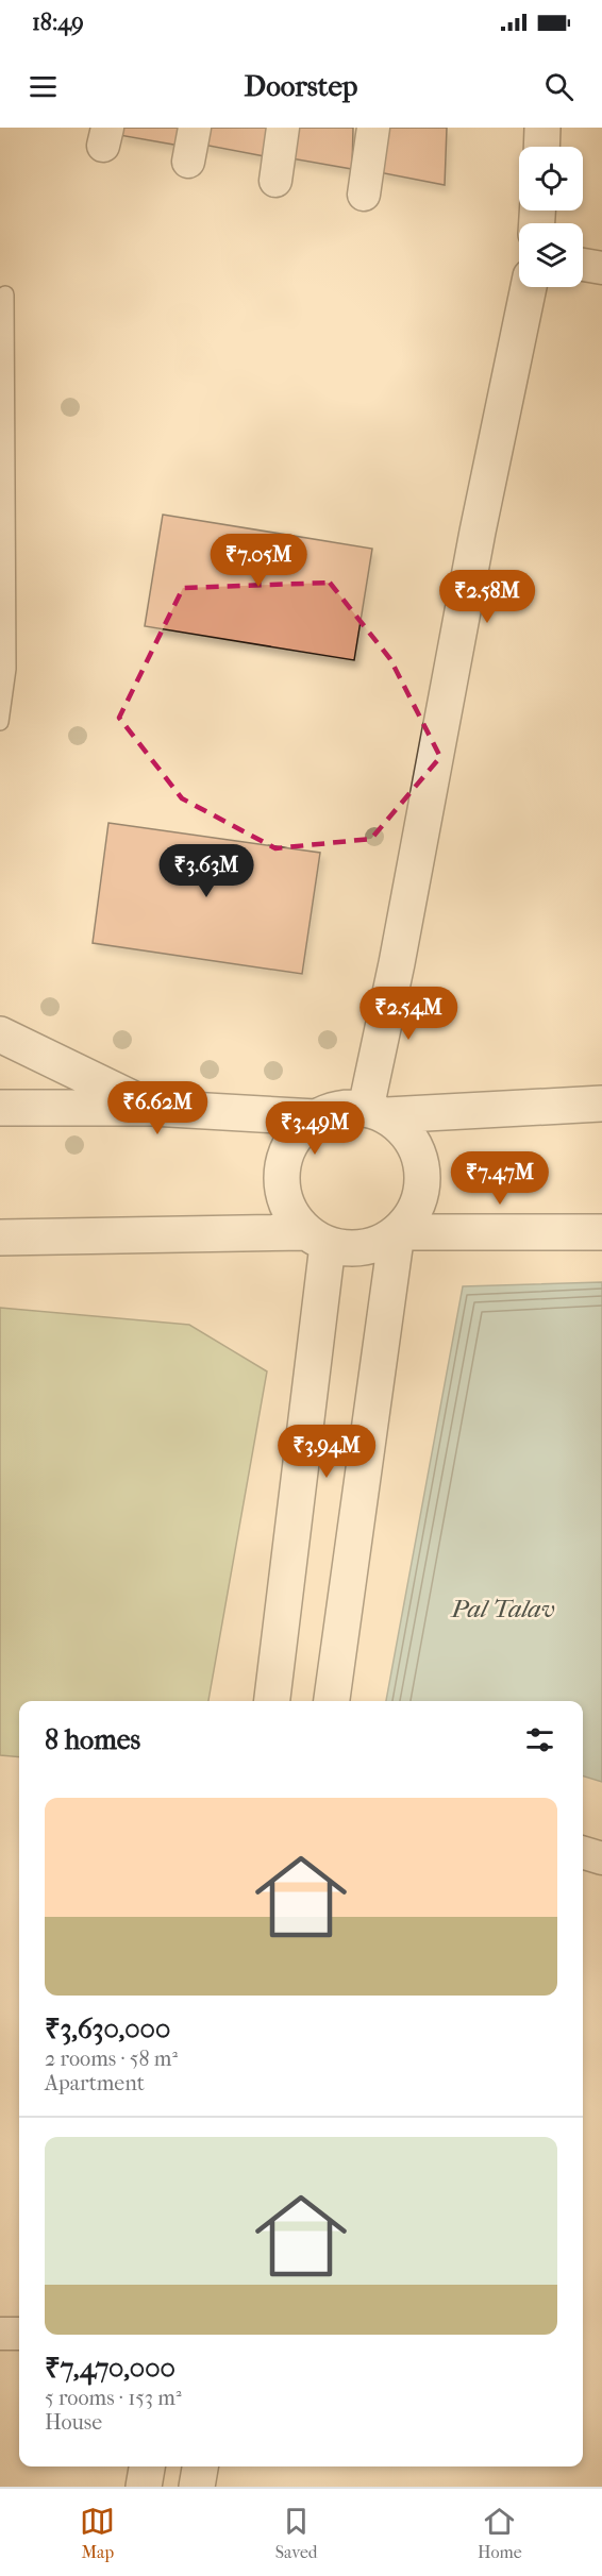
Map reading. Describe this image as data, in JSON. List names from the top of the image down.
{
  "water": ["Pal Talav"],
  "page": {
    "status": "18:49",
    "header": "Doorstep",
    "price": [
      "₹7.05M",
      "₹2.58M",
      "₹3.63M",
      "₹2.54M",
      "₹6.62M",
      "₹3.49M",
      "₹7.47M",
      "₹3.94M"
    ],
    "heading": "8 homes",
    "list": [
      {
        "name": "₹3,630,000",
        "note": "2 rooms · 58 m² · Apartment"
      },
      {
        "name": "₹7,470,000",
        "note": "5 rooms · 153 m² · House"
      }
    ],
    "tabs": ["Map", "Saved", "Home"]
  }
}
